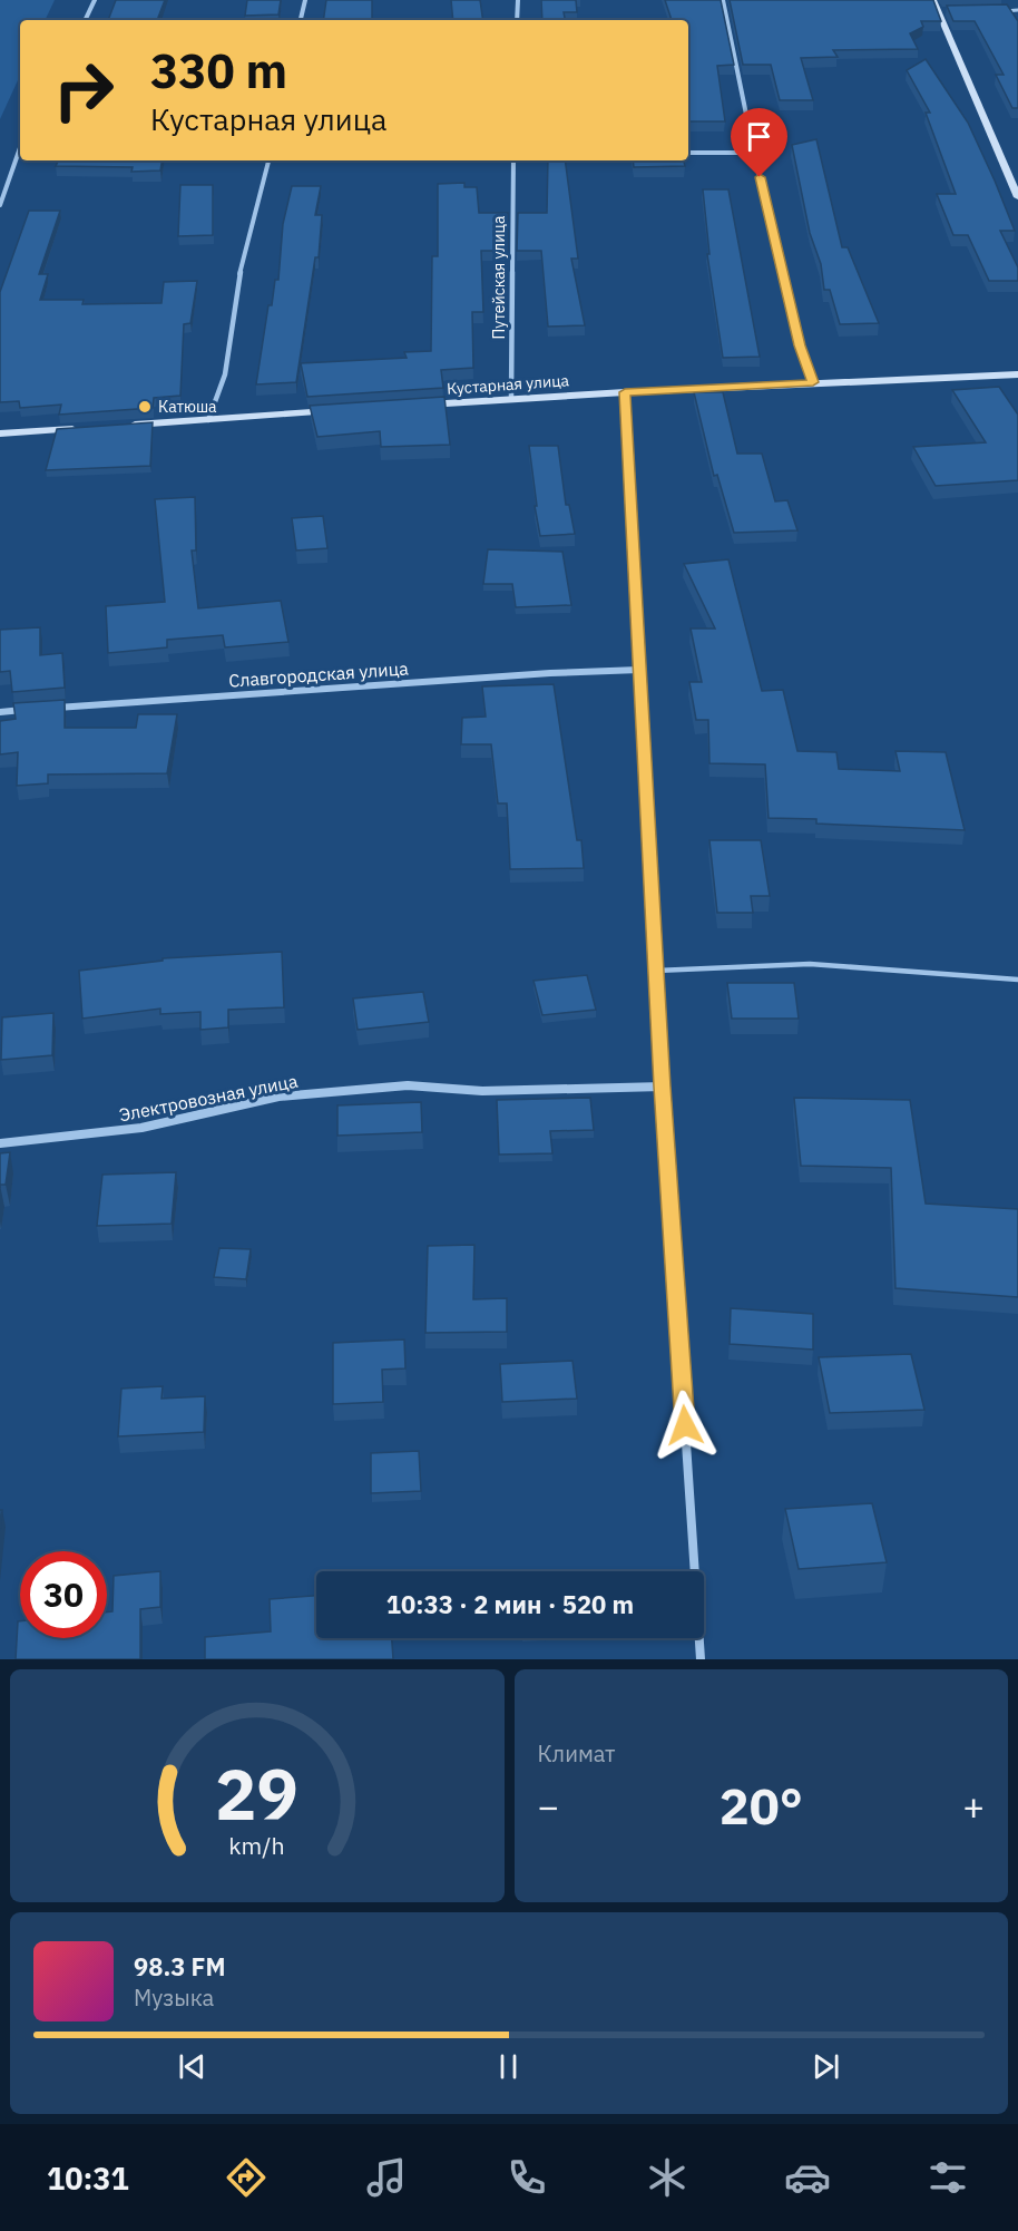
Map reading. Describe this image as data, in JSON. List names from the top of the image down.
{
  "streets": {
    "street": [
      "Путейская улица",
      "Кустарная улица",
      "Славгородская улица",
      "Электровозная улица"
    ]
  },
  "crossings": [
    ["Путейская улица", "Кустарная улица"]
  ],
  "places": ["Катюша"],
  "page": {
    "turn": ["330 m", "Кустарная улица"],
    "limit": "30",
    "trip": "10:33 · 2 мин · 520 m",
    "tile": "Климат",
    "heat": ["−", "20°", "+"],
    "song": ["98.3 FM", "Музыка"],
    "tabs": "10:31",
    "gauge": ["29", "km/h"]
  }
}
